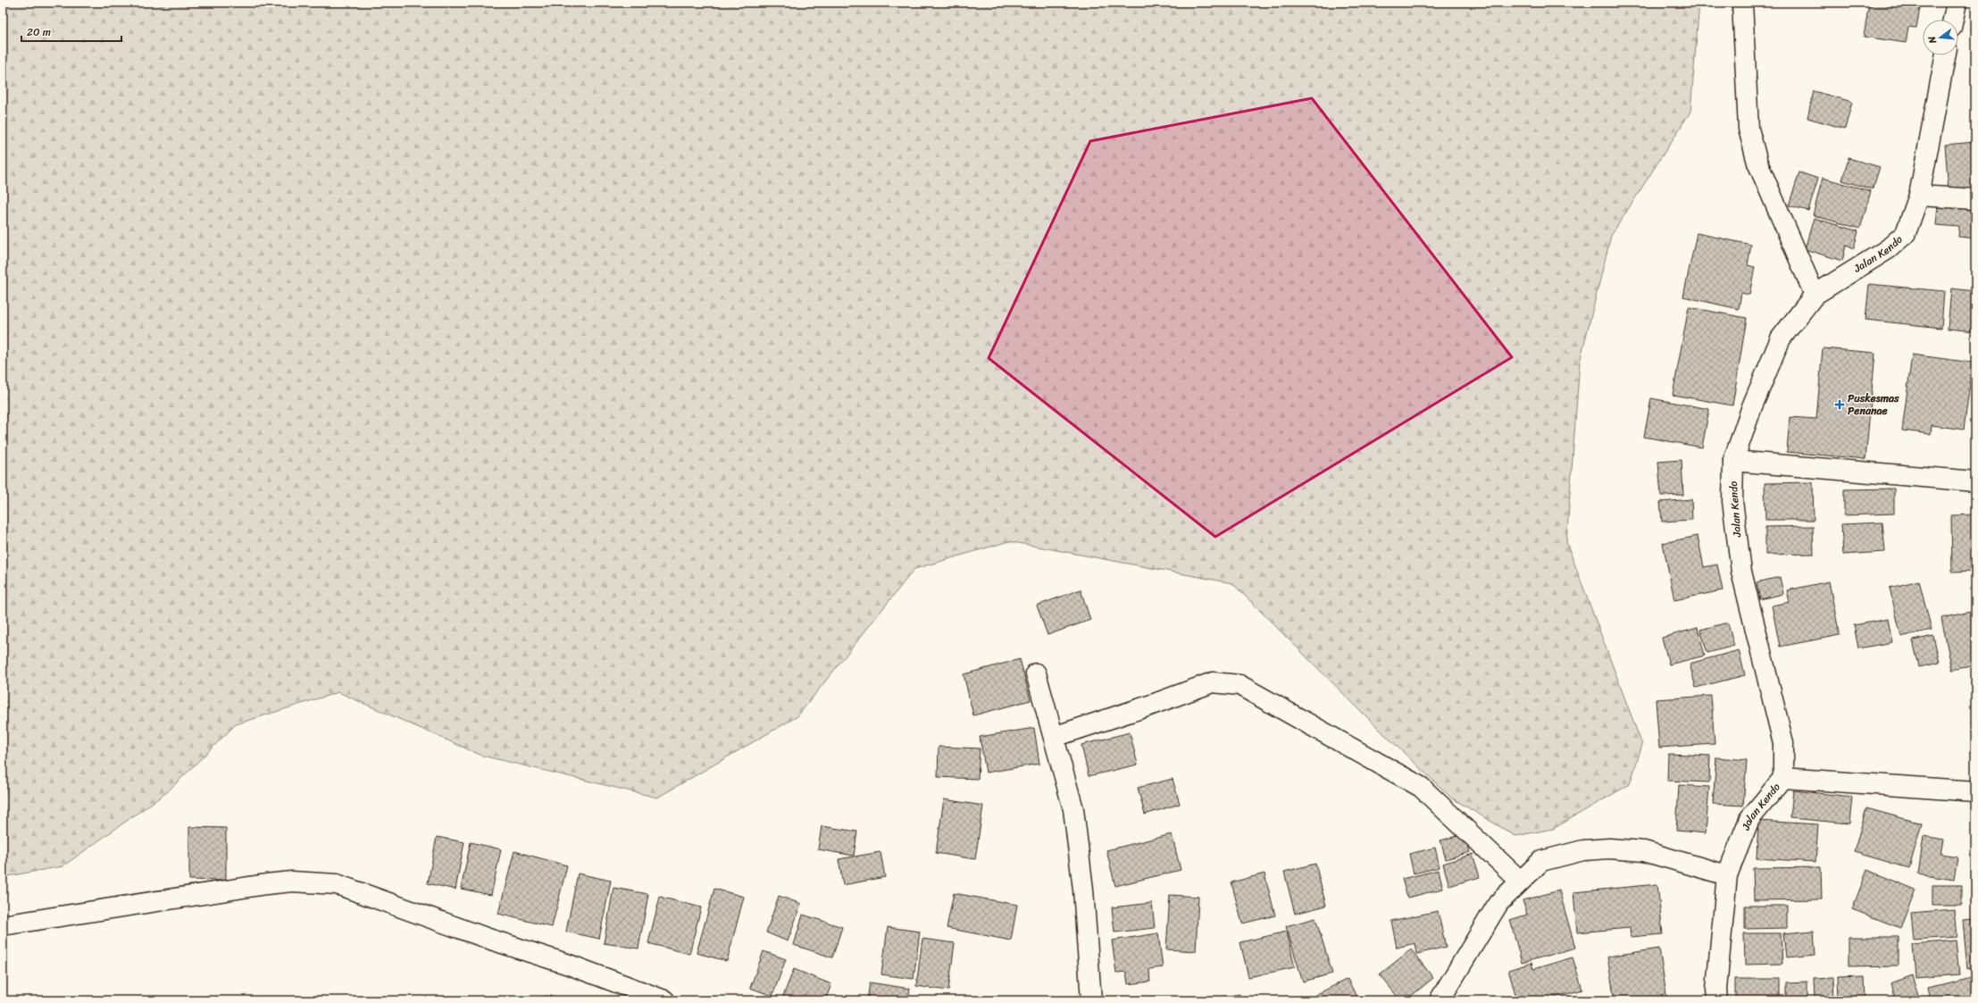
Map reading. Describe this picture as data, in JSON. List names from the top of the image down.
{
  "streets": {
    "street": ["Jalan Kendo"]
  },
  "places": {
    "health": ["Puskesmas Penanae"]
  },
  "scale_bar": "20 m",
  "north": "left"
}
